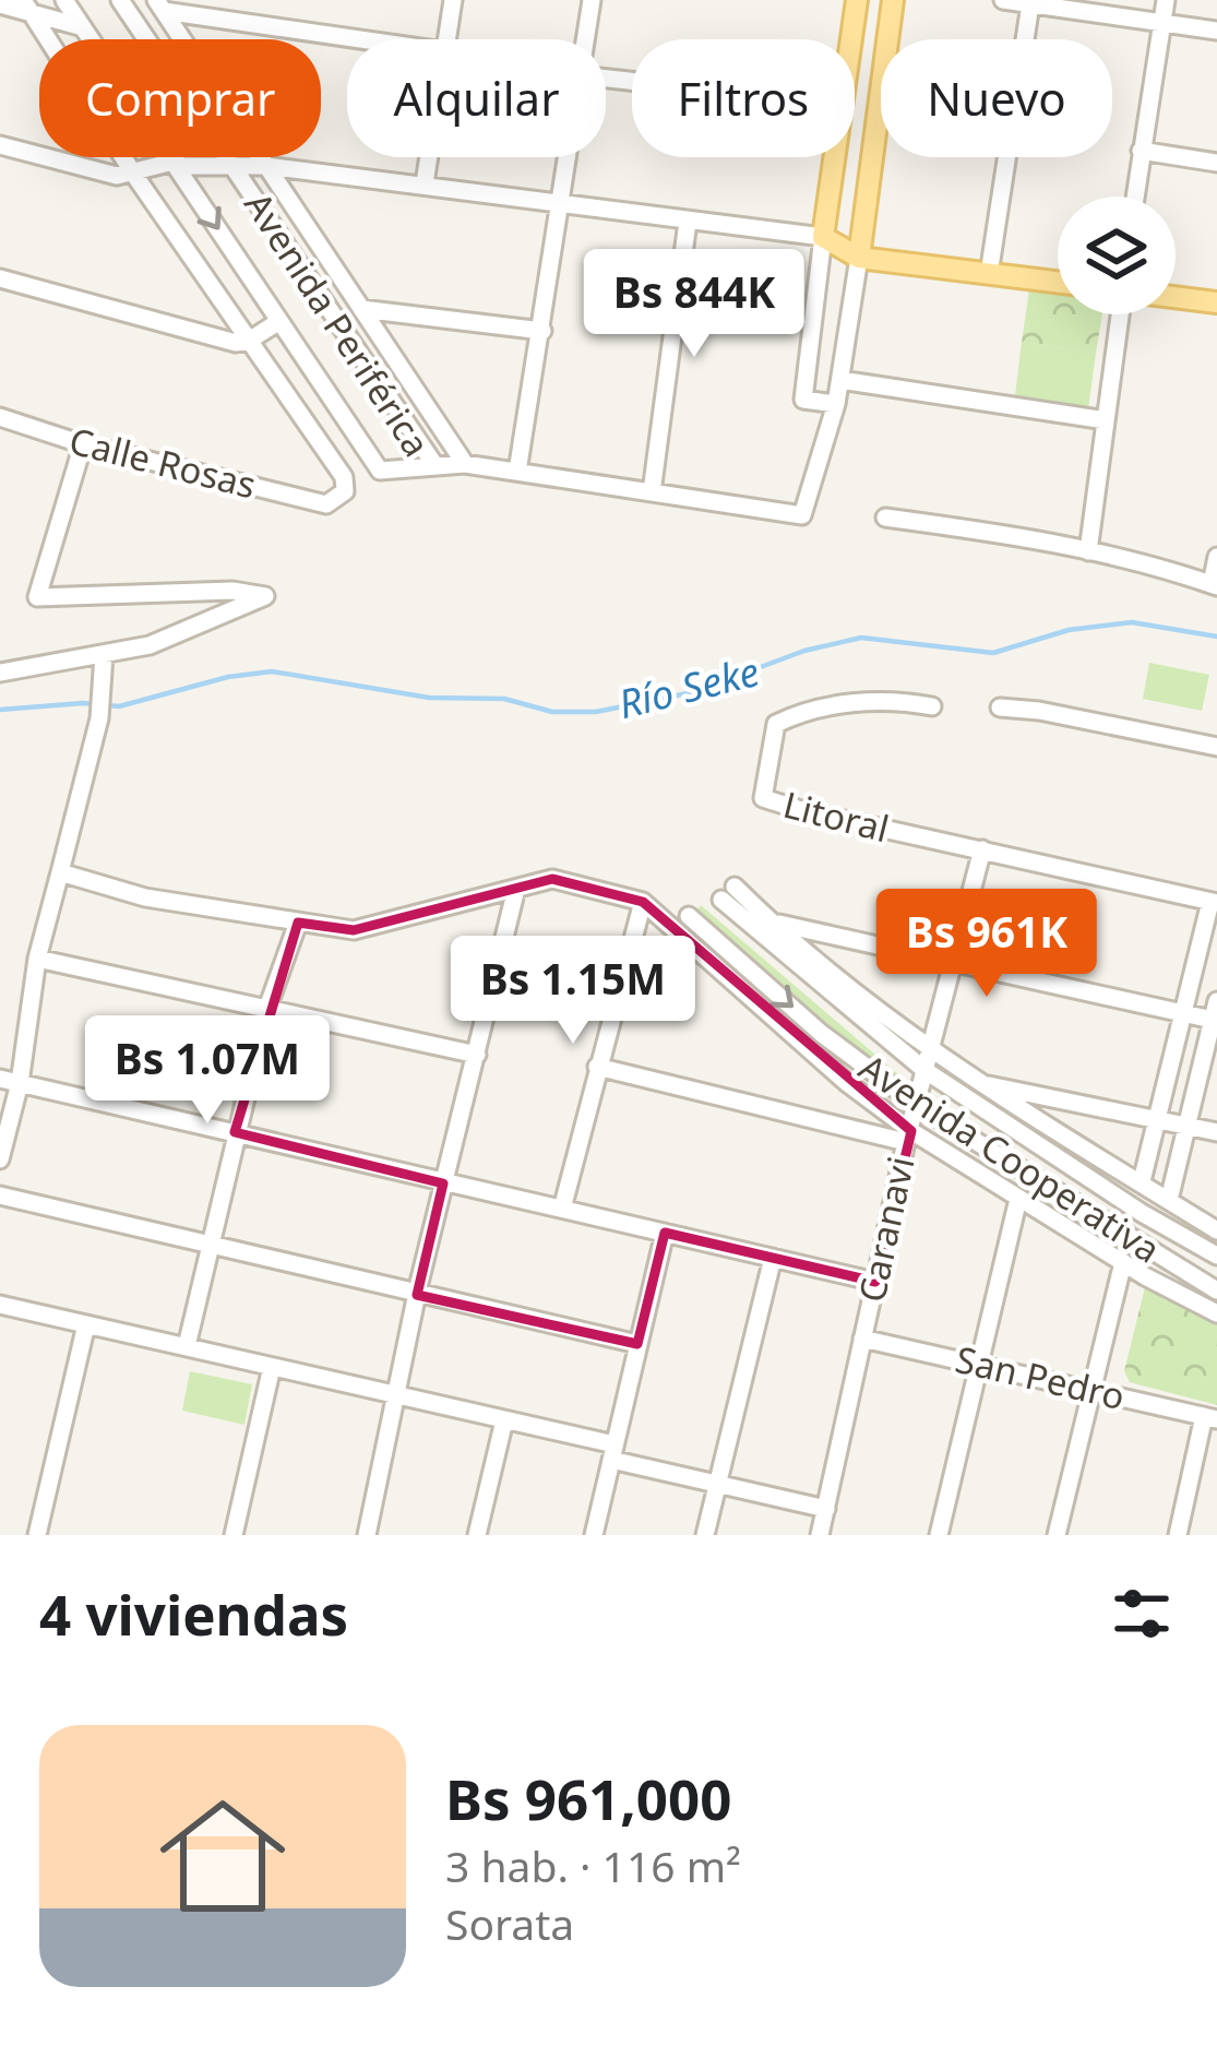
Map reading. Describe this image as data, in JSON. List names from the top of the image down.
{
  "streets": {
    "street": [
      "Avenida Periférica",
      "Calle Rosas",
      "Litoral",
      "Avenida Cooperativa",
      "Caranavi",
      "San Pedro"
    ]
  },
  "crossings": [
    ["Litoral", "Caranavi"],
    ["Avenida Cooperativa", "Caranavi"],
    ["Caranavi", "San Pedro"]
  ],
  "water": ["Río Seke"],
  "page": {
    "chip": [
      "Comprar",
      "Alquilar",
      "Filtros",
      "Nuevo"
    ],
    "price": [
      "Bs 844K",
      "Bs 961K",
      "Bs 1.15M",
      "Bs 1.07M"
    ],
    "heading": "4 viviendas",
    "list": [
      {
        "name": "Bs 961,000",
        "note": "3 hab. · 116 m² · Sorata"
      }
    ]
  }
}
